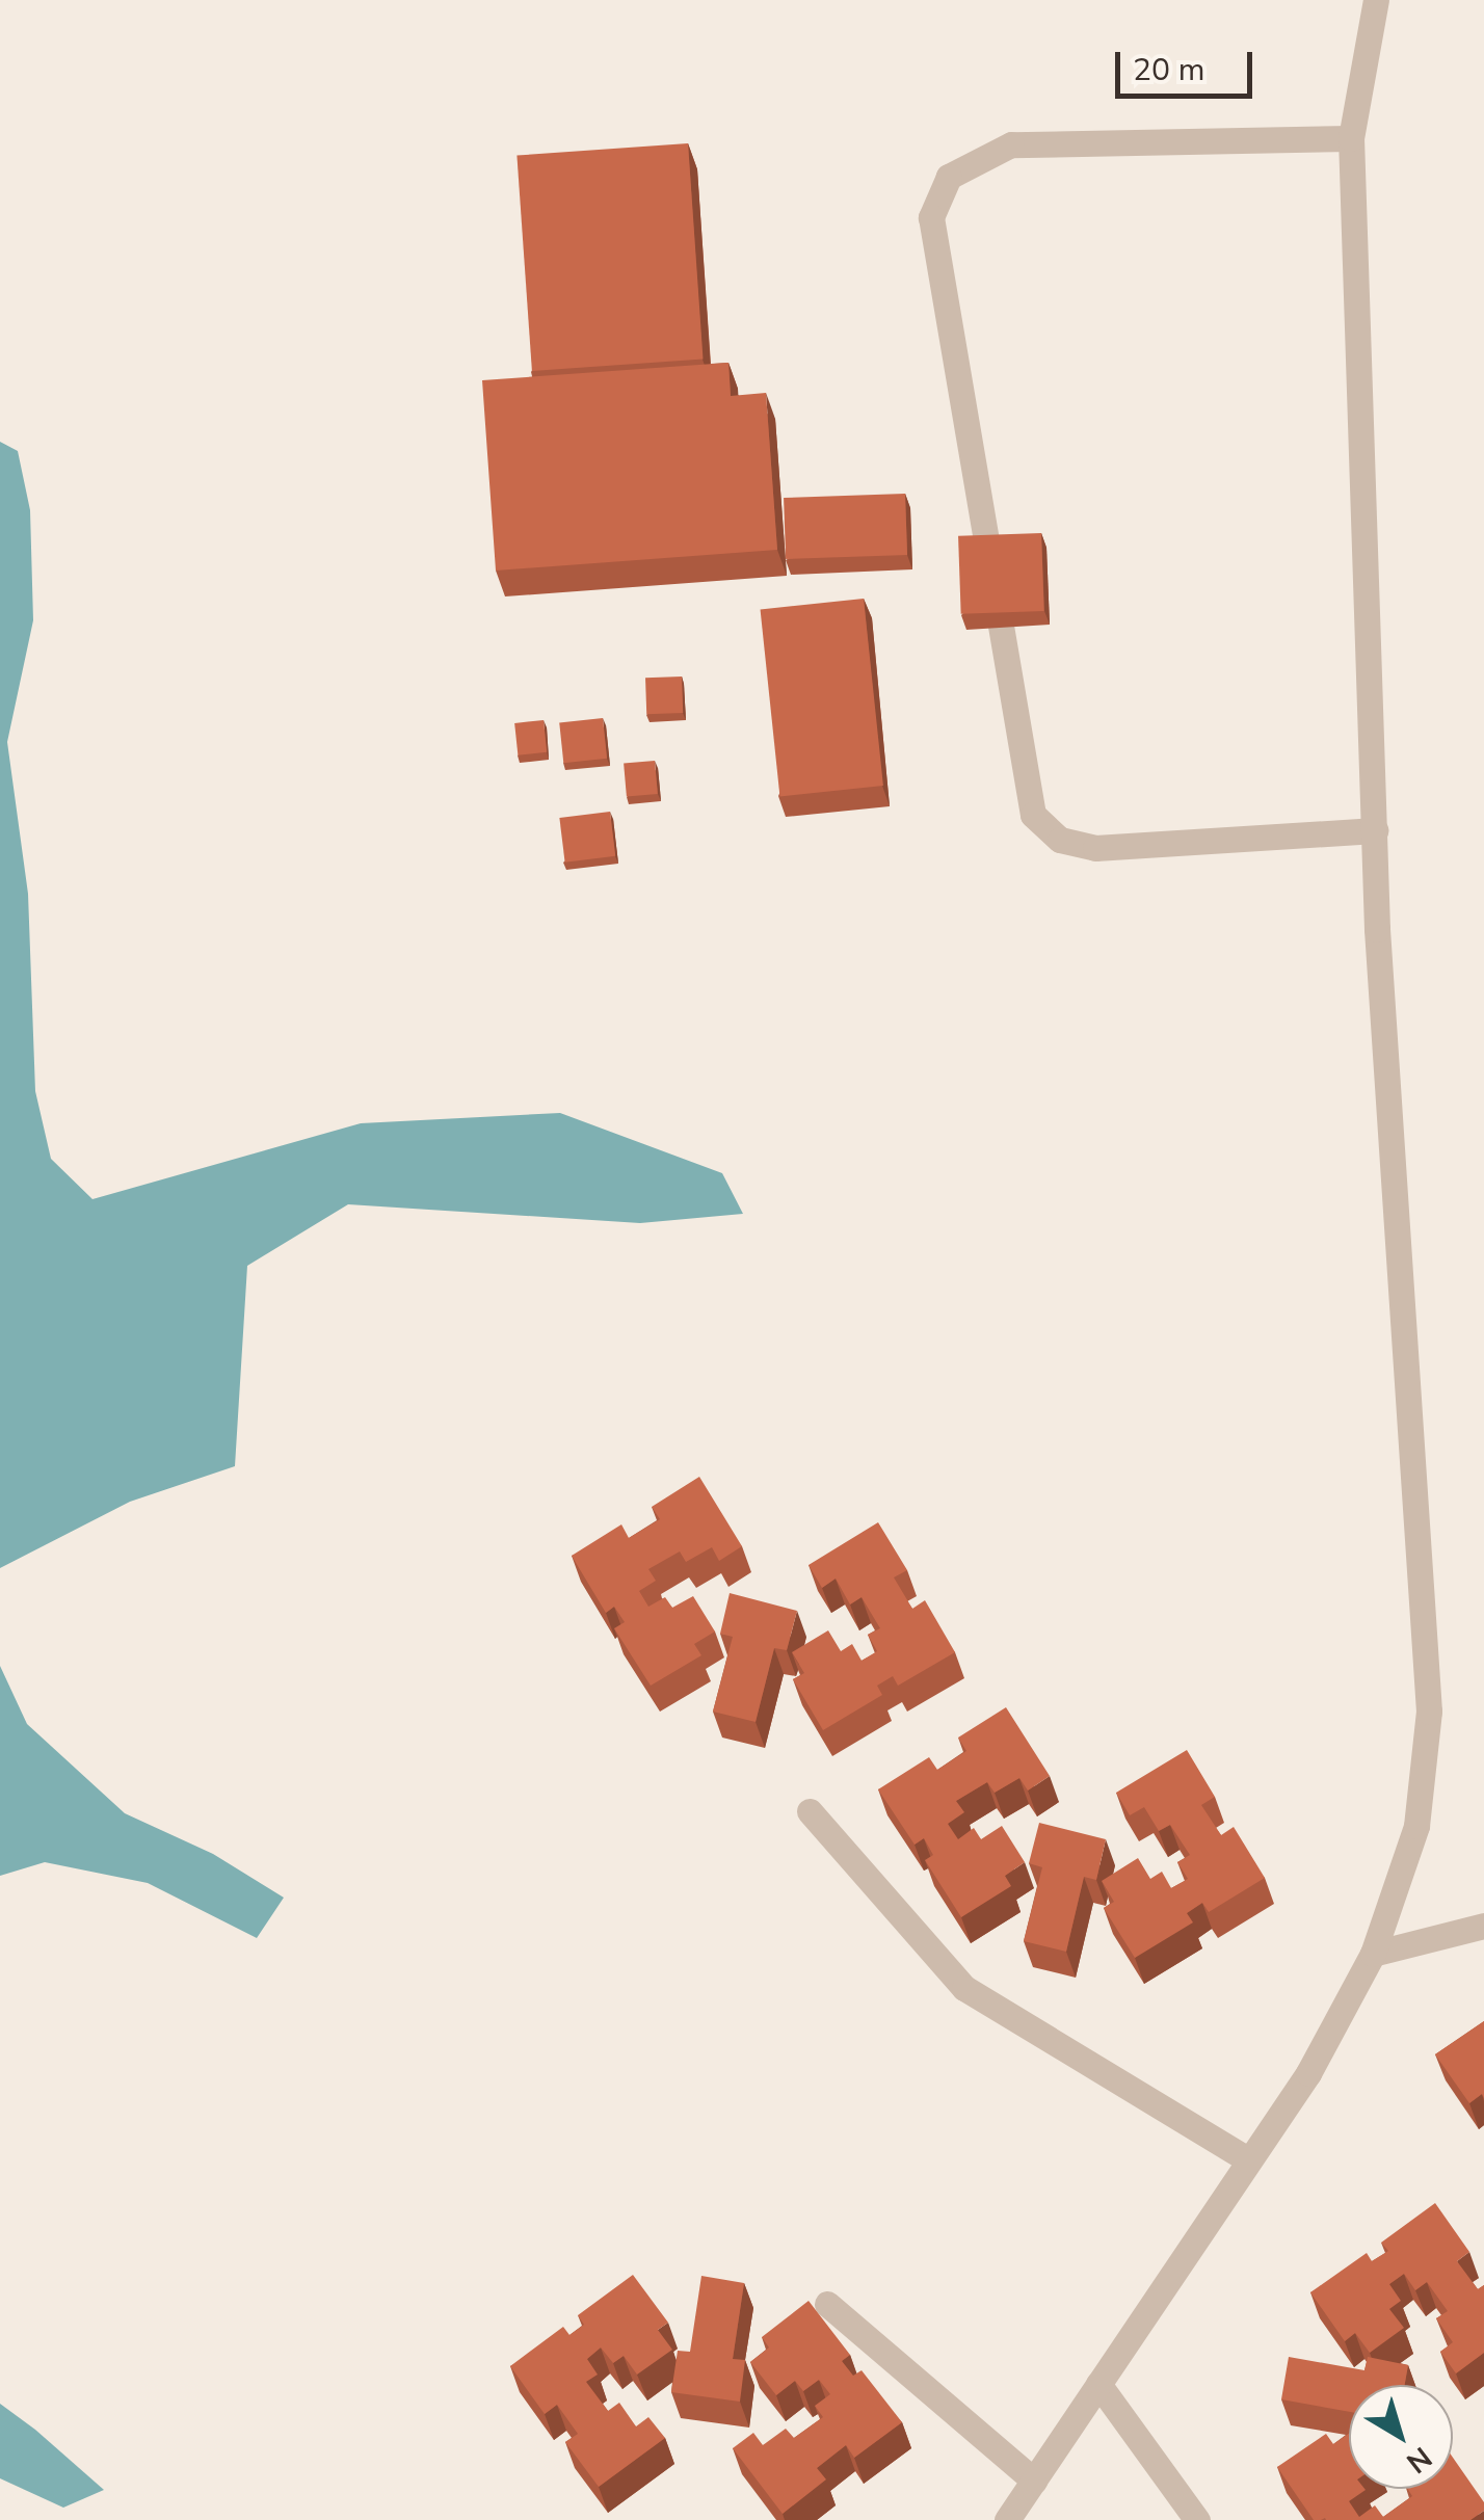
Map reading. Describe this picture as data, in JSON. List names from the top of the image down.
{
  "scale_bar": "20 m",
  "north": "bottom right"
}
